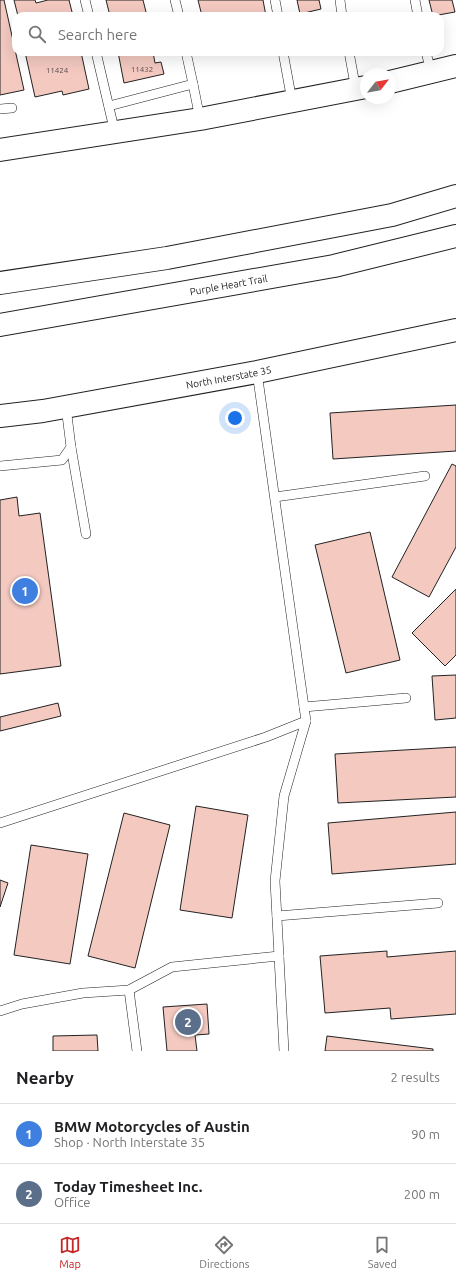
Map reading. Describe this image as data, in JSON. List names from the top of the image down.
{
  "streets": {
    "main road": ["Purple Heart Trail", "North Interstate 35"]
  },
  "house_numbers": ["11432", "11424"],
  "north": "top right",
  "page": {
    "search": "Search here",
    "pins": ["1", "2"],
    "heading": ["Nearby", "2 results"],
    "list": [
      {
        "mark": "1",
        "name": "BMW Motorcycles of Austin",
        "note": "Shop · North Interstate 35",
        "value": "90 m"
      },
      {
        "mark": "2",
        "name": "Today Timesheet Inc.",
        "note": "Office",
        "value": "200 m"
      }
    ],
    "nav": ["Map", "Directions", "Saved"]
  }
}
